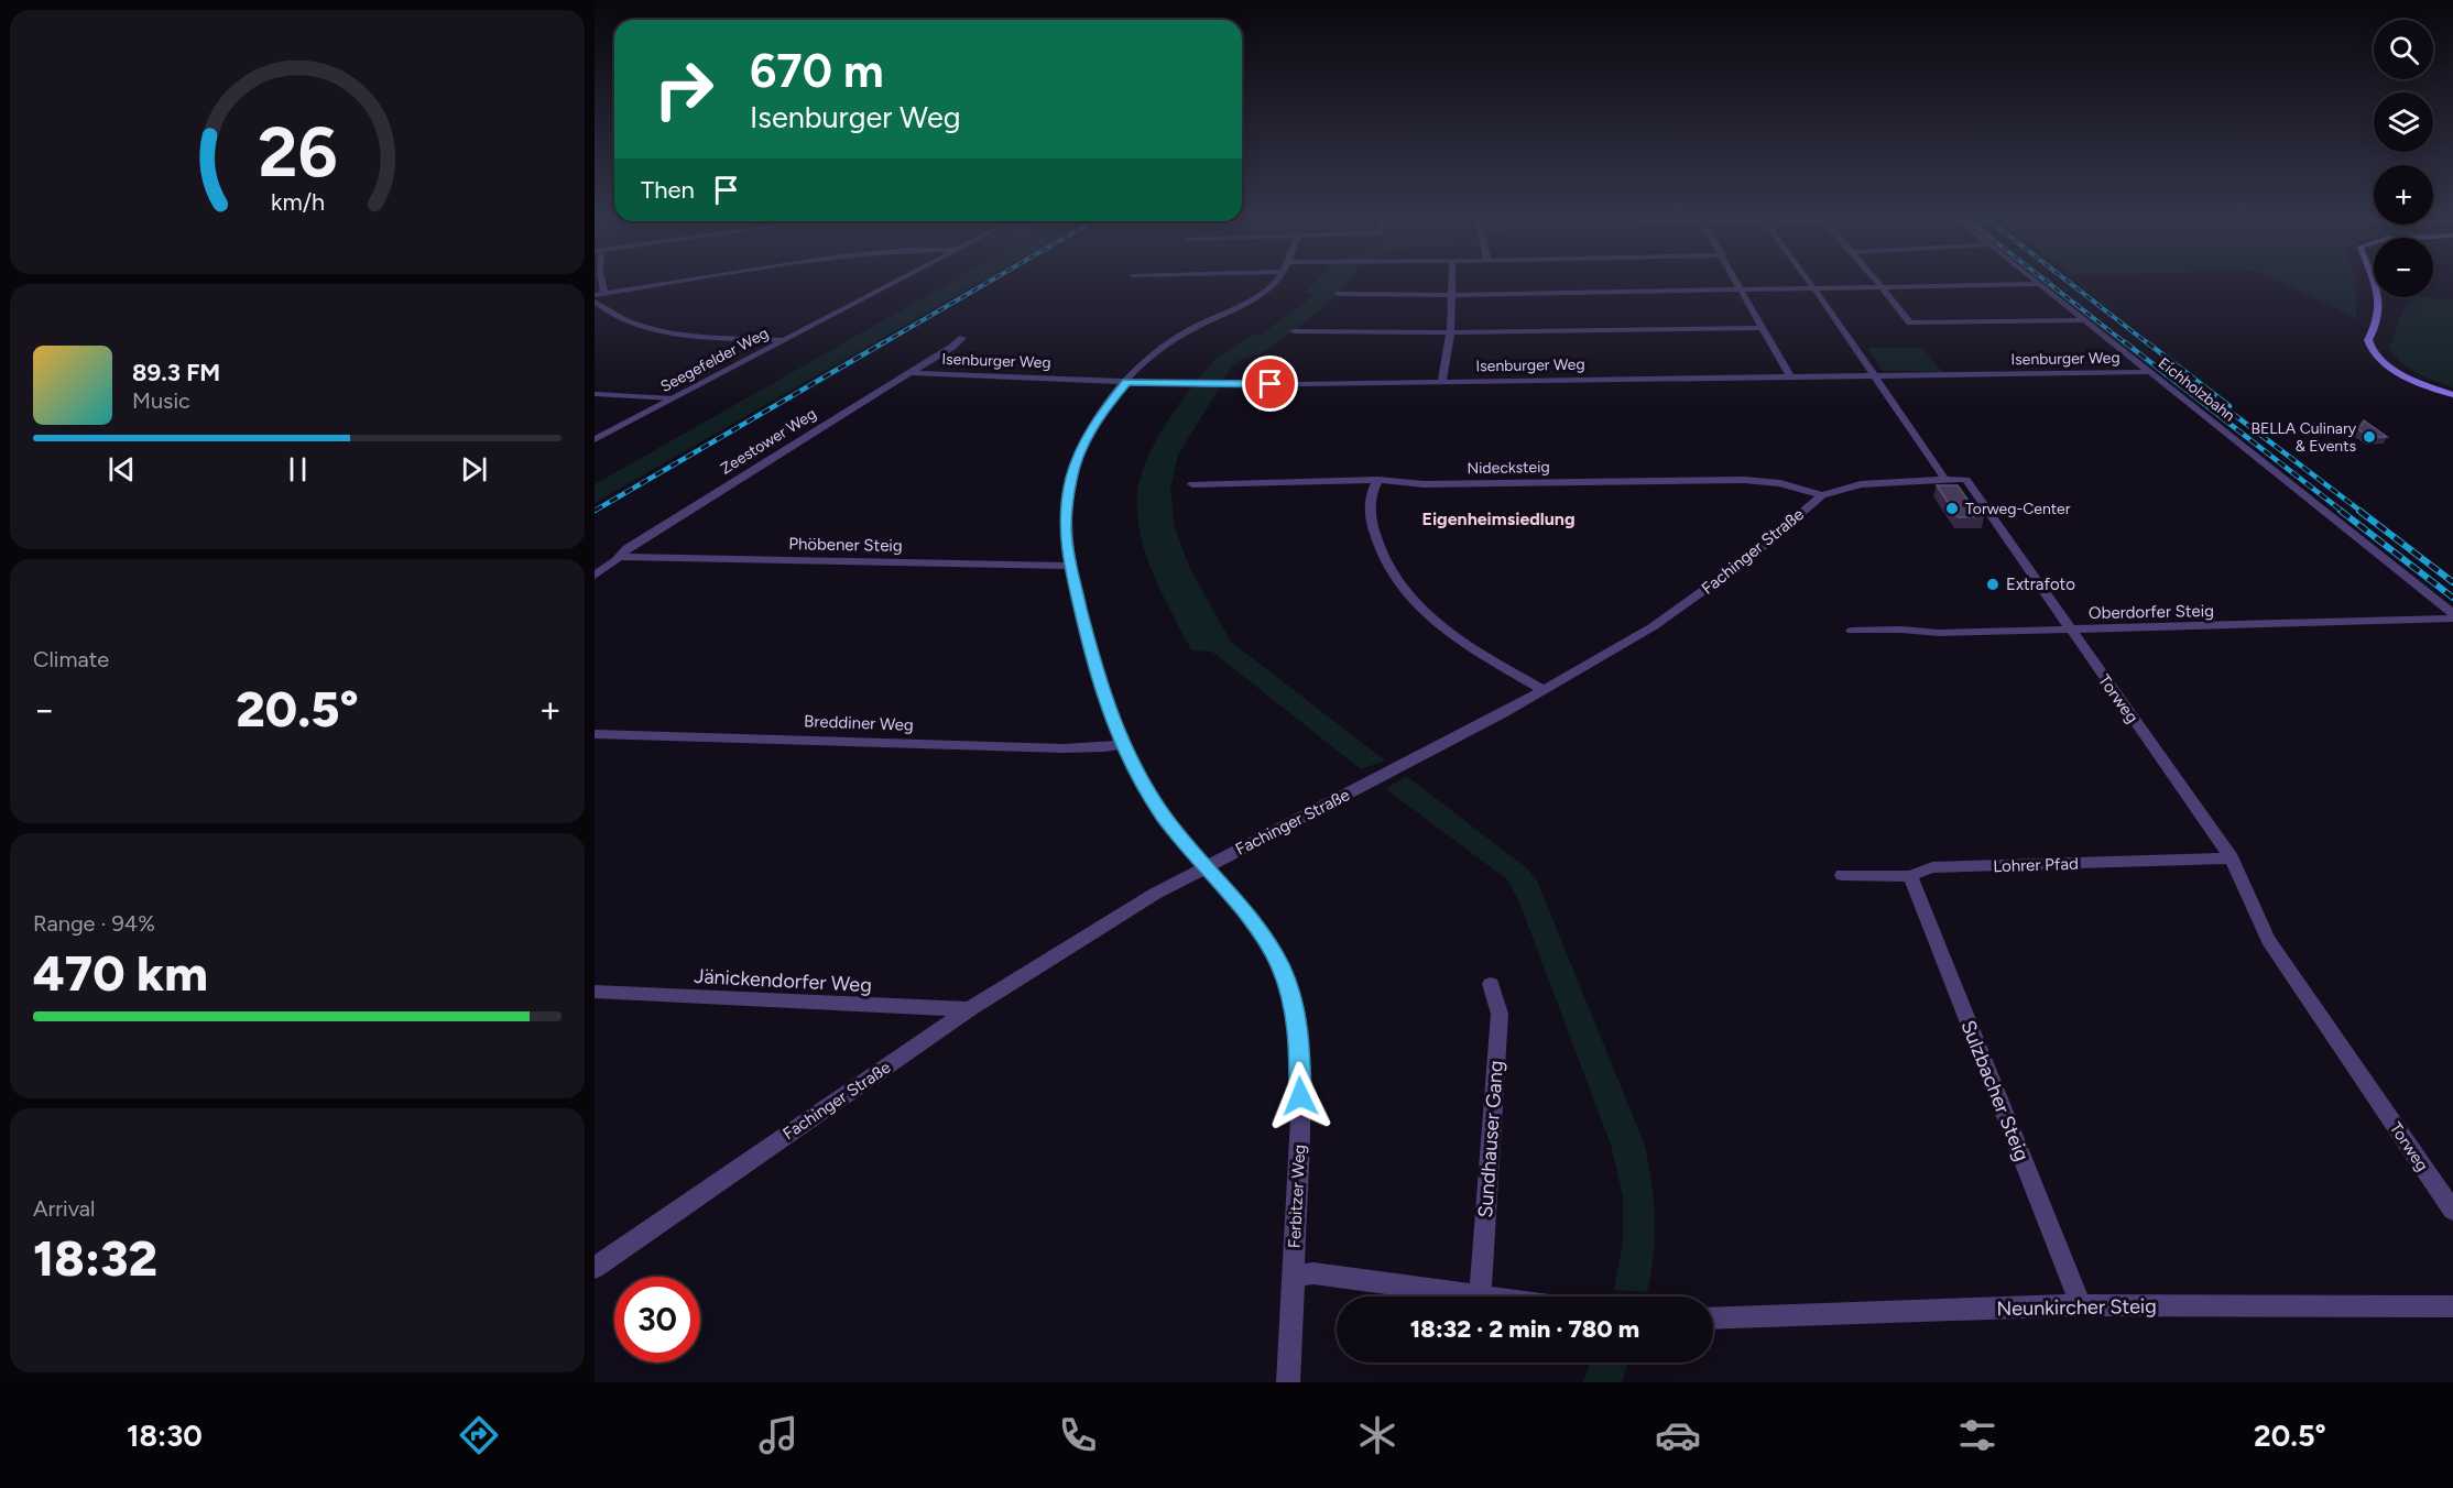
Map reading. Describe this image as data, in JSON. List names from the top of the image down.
{
  "streets": {
    "street": [
      "Isenburger Weg",
      "Seegefelder Weg",
      "Eichholzbahn",
      "Zeestower Weg",
      "Nidecksteig",
      "Phöbener Steig",
      "Fachinger Straße",
      "Oberdorfer Steig",
      "Torweg",
      "Breddiner Weg",
      "Lohrer Pfad",
      "Jänickendorfer Weg",
      "Sulzbacher Steig",
      "Sundhauser Gang",
      "Ferbitzer Weg",
      "Neunkircher Steig"
    ]
  },
  "crossings": [
    ["Isenburger Weg", "Eichholzbahn"],
    ["Isenburger Weg", "Zeestower Weg"],
    ["Isenburger Weg", "Ferbitzer Weg"],
    ["Zeestower Weg", "Phöbener Steig"],
    ["Nidecksteig", "Fachinger Straße"],
    ["Phöbener Steig", "Ferbitzer Weg"],
    ["Fachinger Straße", "Torweg"],
    ["Fachinger Straße", "Jänickendorfer Weg"],
    ["Fachinger Straße", "Ferbitzer Weg"],
    ["Oberdorfer Steig", "Torweg"],
    ["Torweg", "Lohrer Pfad"],
    ["Breddiner Weg", "Ferbitzer Weg"],
    ["Lohrer Pfad", "Sulzbacher Steig"],
    ["Sulzbacher Steig", "Neunkircher Steig"]
  ],
  "districts": ["Eigenheimsiedlung"],
  "places": ["BELLA Culinary & Events", "Torweg-Center", "Extrafoto"],
  "page": {
    "map_buttons": ["+", "−"],
    "turn": ["670 m", "Isenburger Weg"],
    "then": "Then",
    "song": ["89.3 FM", "Music"],
    "tile": [
      "Climate",
      ["Range · 94%", "470 km"],
      ["Arrival", "18:32"]
    ],
    "heat": ["−", "20.5°", "+"],
    "limit": "30",
    "trip": "18:32 · 2 min · 780 m",
    "tabs": ["18:30", "20.5°"],
    "gauge": ["26", "km/h"]
  }
}
